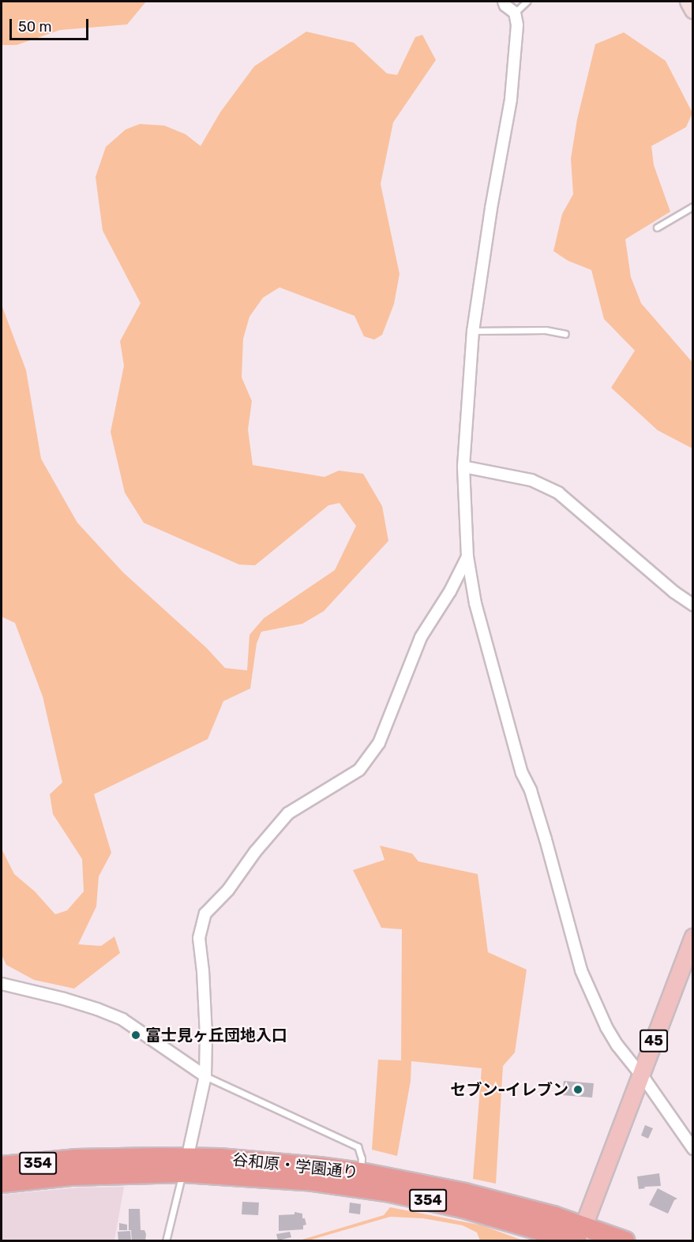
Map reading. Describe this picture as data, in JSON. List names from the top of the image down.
{
  "streets": {
    "highway": ["354", "谷和原・学園通り"],
    "main road": ["45"]
  },
  "crossings": [
    ["45", "354"],
    ["45", "谷和原・学園通り"],
    ["354", "谷和原・学園通り"]
  ],
  "places": ["富士見ヶ丘団地入口", "セブン-イレブン"],
  "scale_bar": "50 m"
}
